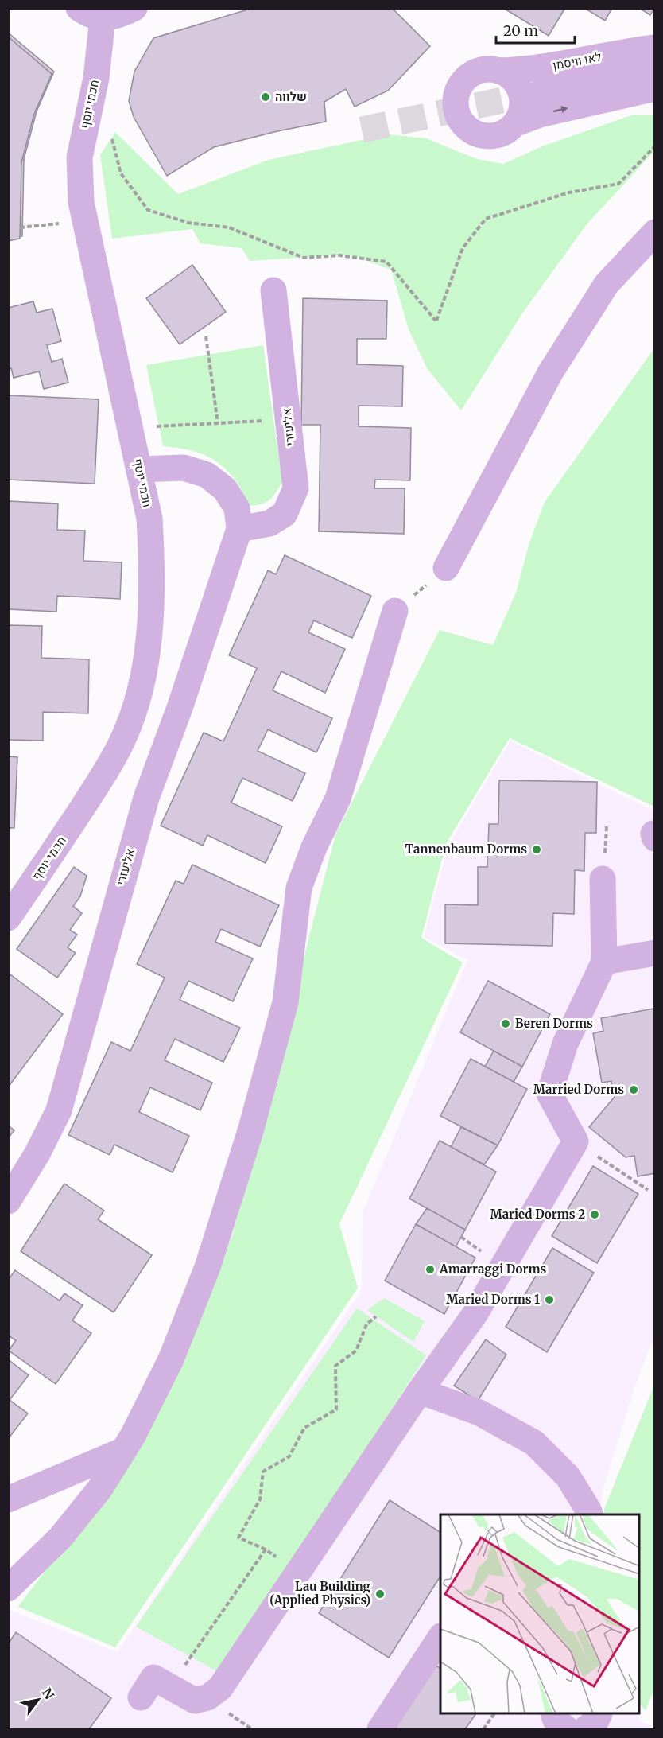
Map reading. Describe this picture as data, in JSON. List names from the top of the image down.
{
  "streets": {
    "street": ["לאו וויסמן", "חכמי יוסף", "אליעזרי"]
  },
  "crossings": [
    ["חכמי יוסף", "אליעזרי"]
  ],
  "places": [
    "שלווה",
    "Tannenbaum Dorms",
    "Beren Dorms",
    "Married Dorms",
    "Maried Dorms 2",
    "Amarraggi Dorms",
    "Maried Dorms 1",
    "Lau Building (Applied Physics)"
  ],
  "scale_bar": "20 m",
  "north": "top right"
}
